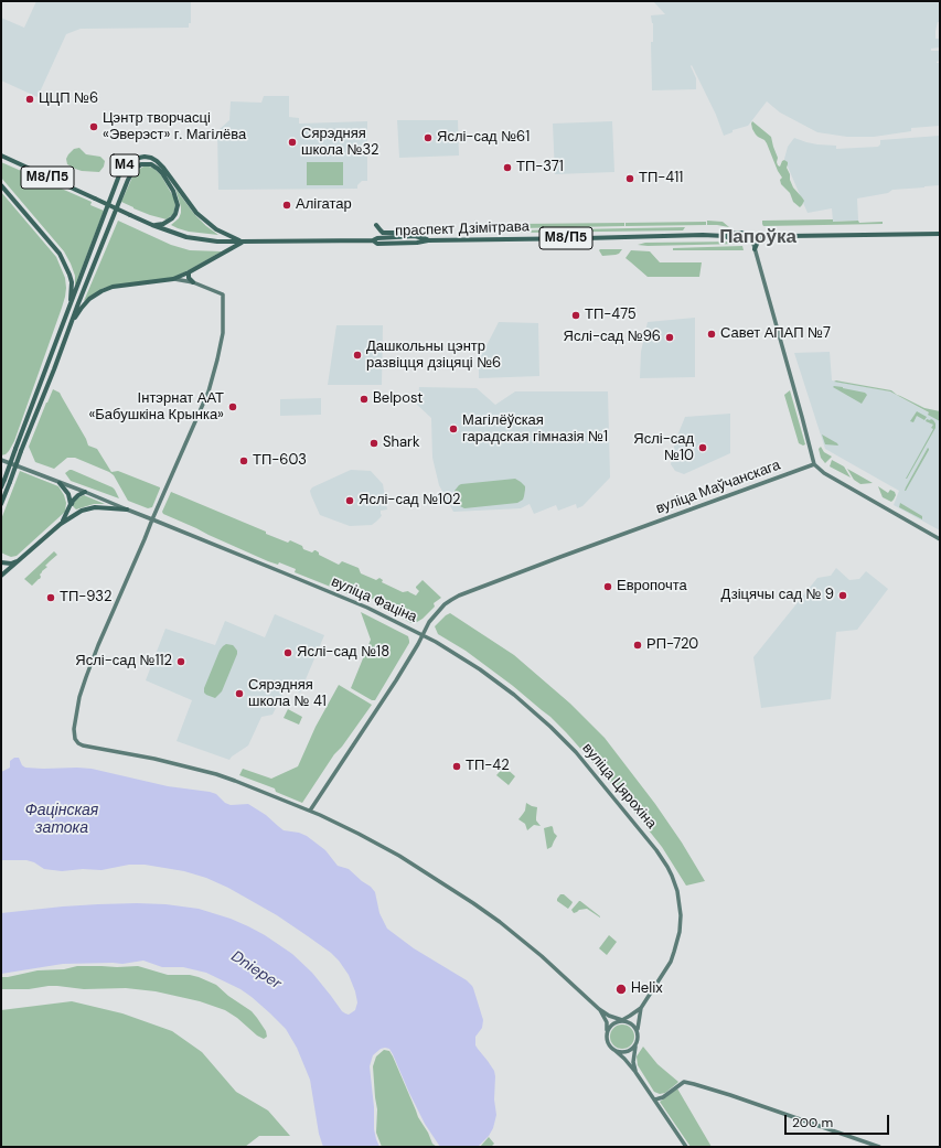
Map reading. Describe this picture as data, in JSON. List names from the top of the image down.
{
  "streets": {
    "main road": [
      "М4",
      "М8/П5",
      "праспект Дзімітрава",
      "вуліца Маўчанскага",
      "вуліца Фаціна",
      "вуліца Цярохіна"
    ]
  },
  "crossings": [
    ["М4", "праспект Дзімітрава"],
    ["вуліца Маўчанскага", "вуліца Фаціна"],
    ["вуліца Маўчанскага", "вуліца Цярохіна"],
    ["вуліца Фаціна", "вуліца Цярохіна"]
  ],
  "districts": ["Папоўка"],
  "water": ["Фацінская затока", "Dnieper"],
  "places": [
    "ЦЦП №6",
    "Цэнтр творчасці «Эверэст» г. Магілёва",
    "Яслі-сад №61",
    "Сярэдняя школа №32",
    "ТП-371",
    "ТП-411",
    "Алігатар",
    "ТП-475",
    "Савет АПАП №7",
    "Яслі-сад №96",
    "Дашкольны цэнтр развіцця дзіцяці №6",
    "Belpost",
    "Інтэрнат ААТ «Бабушкіна Крынка»",
    "Магілёўская гарадская гімназія №1",
    "Shark",
    "Яслі-сад №10",
    "ТП-603",
    "Яслі-сад №102",
    "Европочта",
    "Дзіцячы сад № 9",
    "ТП-932",
    "РП-720",
    "Яслі-сад №18",
    "Яслі-сад №112",
    "Сярэдняя школа № 41",
    "ТП-42",
    "Helix"
  ],
  "scale_bar": "200 m"
}
